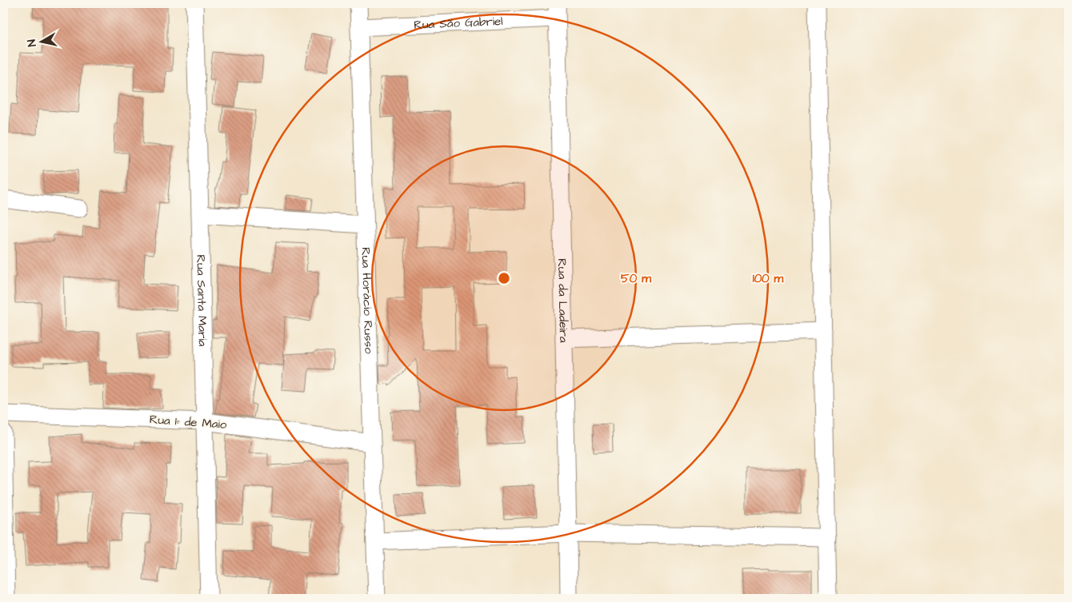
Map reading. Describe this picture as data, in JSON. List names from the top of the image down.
{
  "streets": {
    "street": [
      "Rua São Gabriel",
      "Rua Santa Maria",
      "Rua da Ladeira",
      "Rua Horácio Russo",
      "Rua 1º de Maio"
    ]
  },
  "crossings": [
    ["Rua São Gabriel", "Rua da Ladeira"],
    ["Rua São Gabriel", "Rua Horácio Russo"],
    ["Rua Santa Maria", "Rua 1º de Maio"],
    ["Rua Horácio Russo", "Rua 1º de Maio"]
  ],
  "north": "left",
  "rings": ["50 m", "100 m"]
}
